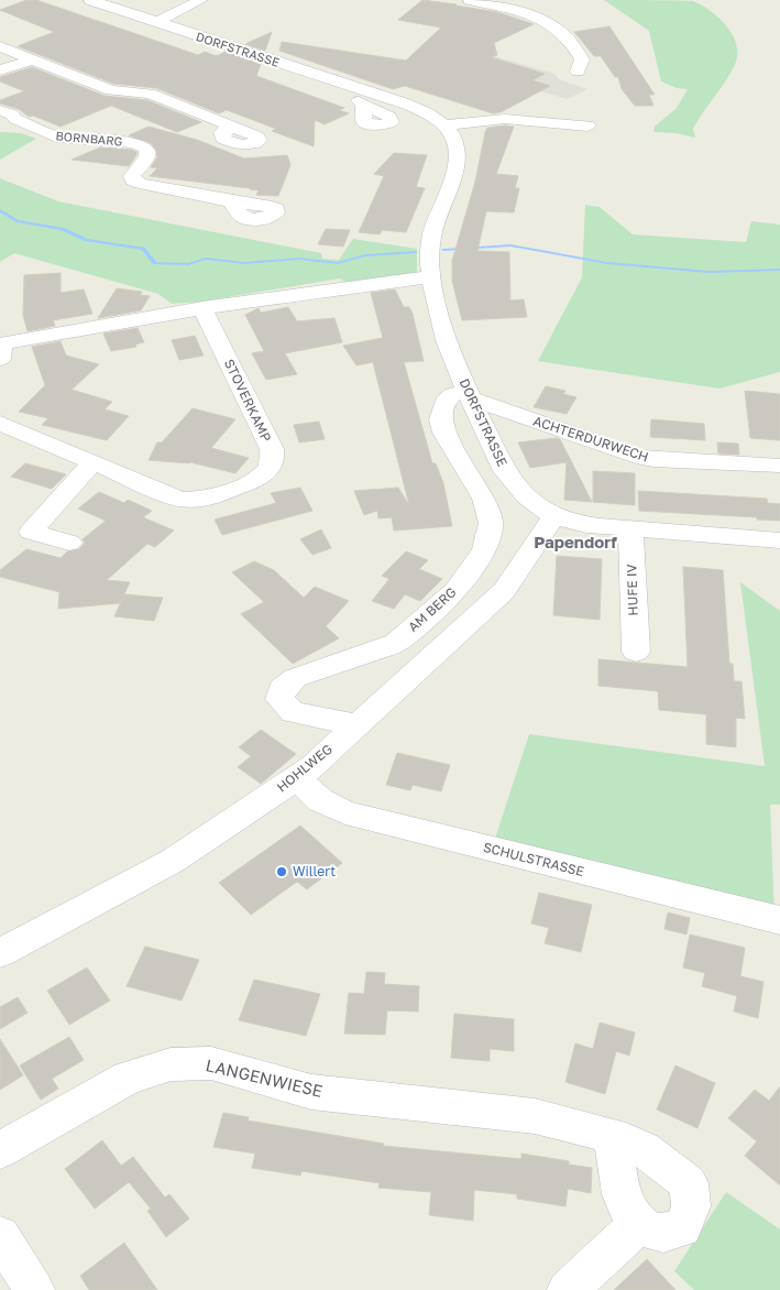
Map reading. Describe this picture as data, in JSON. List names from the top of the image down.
{
  "streets": {
    "street": [
      "DORFSTRASSE",
      "BORNBARG",
      "STOVERKAMP",
      "ACHTERDURWECH",
      "HUFE IV",
      "AM BERG",
      "HOHLWEG",
      "SCHULSTRASSE",
      "LANGENWIESE"
    ]
  },
  "crossings": [
    ["DORFSTRASSE", "ACHTERDURWECH"],
    ["DORFSTRASSE", "HUFE IV"],
    ["DORFSTRASSE", "AM BERG"],
    ["DORFSTRASSE", "HOHLWEG"],
    ["ACHTERDURWECH", "AM BERG"],
    ["AM BERG", "HOHLWEG"],
    ["HOHLWEG", "SCHULSTRASSE"]
  ],
  "districts": ["Papendorf"],
  "places": ["Willert"]
}
